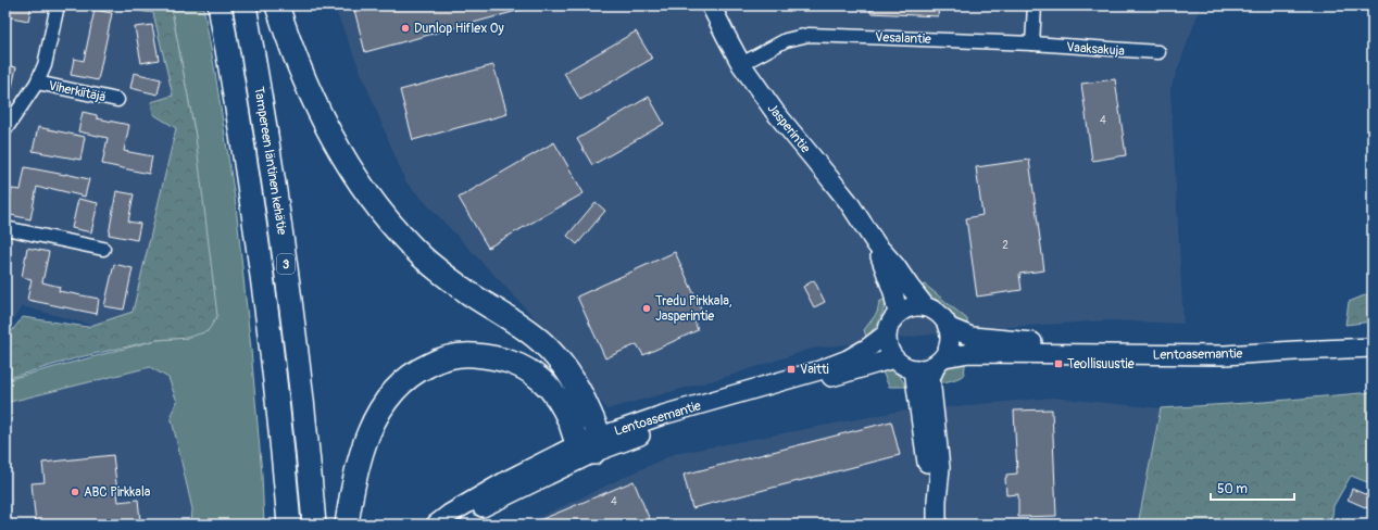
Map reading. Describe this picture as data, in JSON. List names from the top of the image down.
{
  "streets": {
    "highway": ["Tampereen läntinen kehätie", "3"],
    "main road": ["Jasperintie", "Lentoasemantie"],
    "street": ["Vesalantie", "Vaaksakuja", "Viherkiitäjä"]
  },
  "crossings": [
    ["Vesalantie", "Vaaksakuja"],
    ["Vesalantie", "Jasperintie"],
    ["Jasperintie", "Lentoasemantie"]
  ],
  "places": {
    "other": ["Dunlop Hiflex Oy", "Tredu Pirkkala, Jasperintie", "ABC Pirkkala"],
    "transit": ["Teollisuustie", "Vaitti"]
  },
  "house_numbers": ["4", "2", "4"],
  "scale_bar": "50 m"
}
